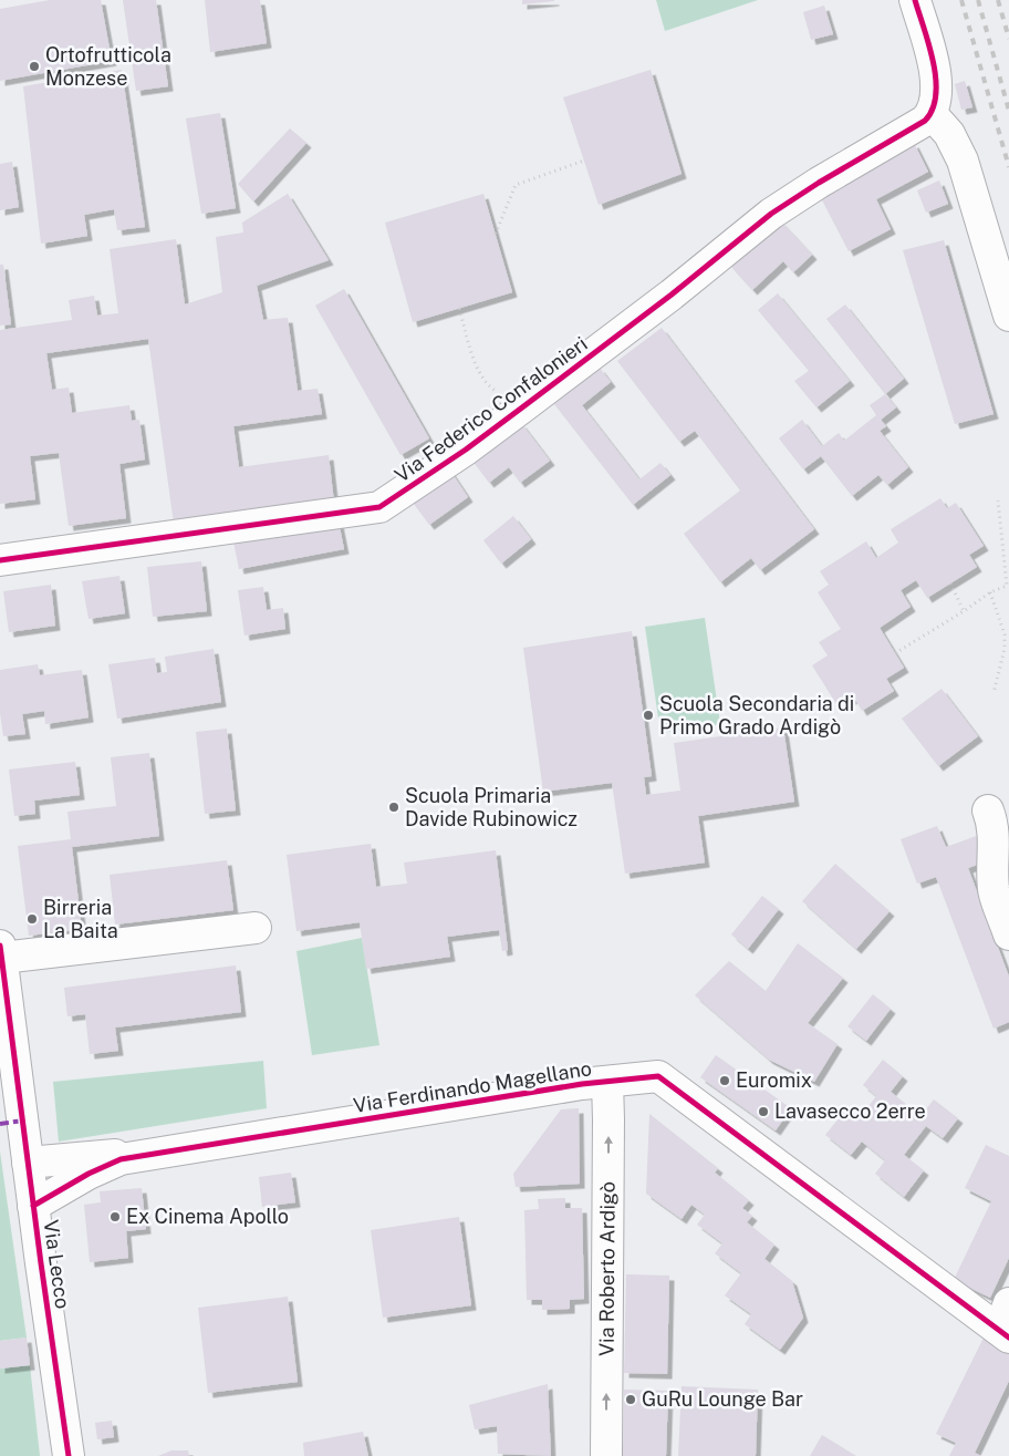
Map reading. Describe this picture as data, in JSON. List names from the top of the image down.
{
  "streets": {
    "street": [
      "Via Federico Confalonieri",
      "Via Ferdinando Magellano",
      "Via Lecco",
      "Via Roberto Ardigò"
    ]
  },
  "crossings": [
    ["Via Ferdinando Magellano", "Via Lecco"],
    ["Via Ferdinando Magellano", "Via Roberto Ardigò"]
  ],
  "one_way": ["Via Roberto Ardigò"],
  "places": [
    "Ortofrutticola Monzese",
    "Scuola Secondaria di Primo Grado Ardigò",
    "Scuola Primaria Davide Rubinowicz",
    "Birreria La Baita",
    "Euromix",
    "Lavasecco 2erre",
    "Ex Cinema Apollo",
    "GuRu Lounge Bar"
  ]
}
